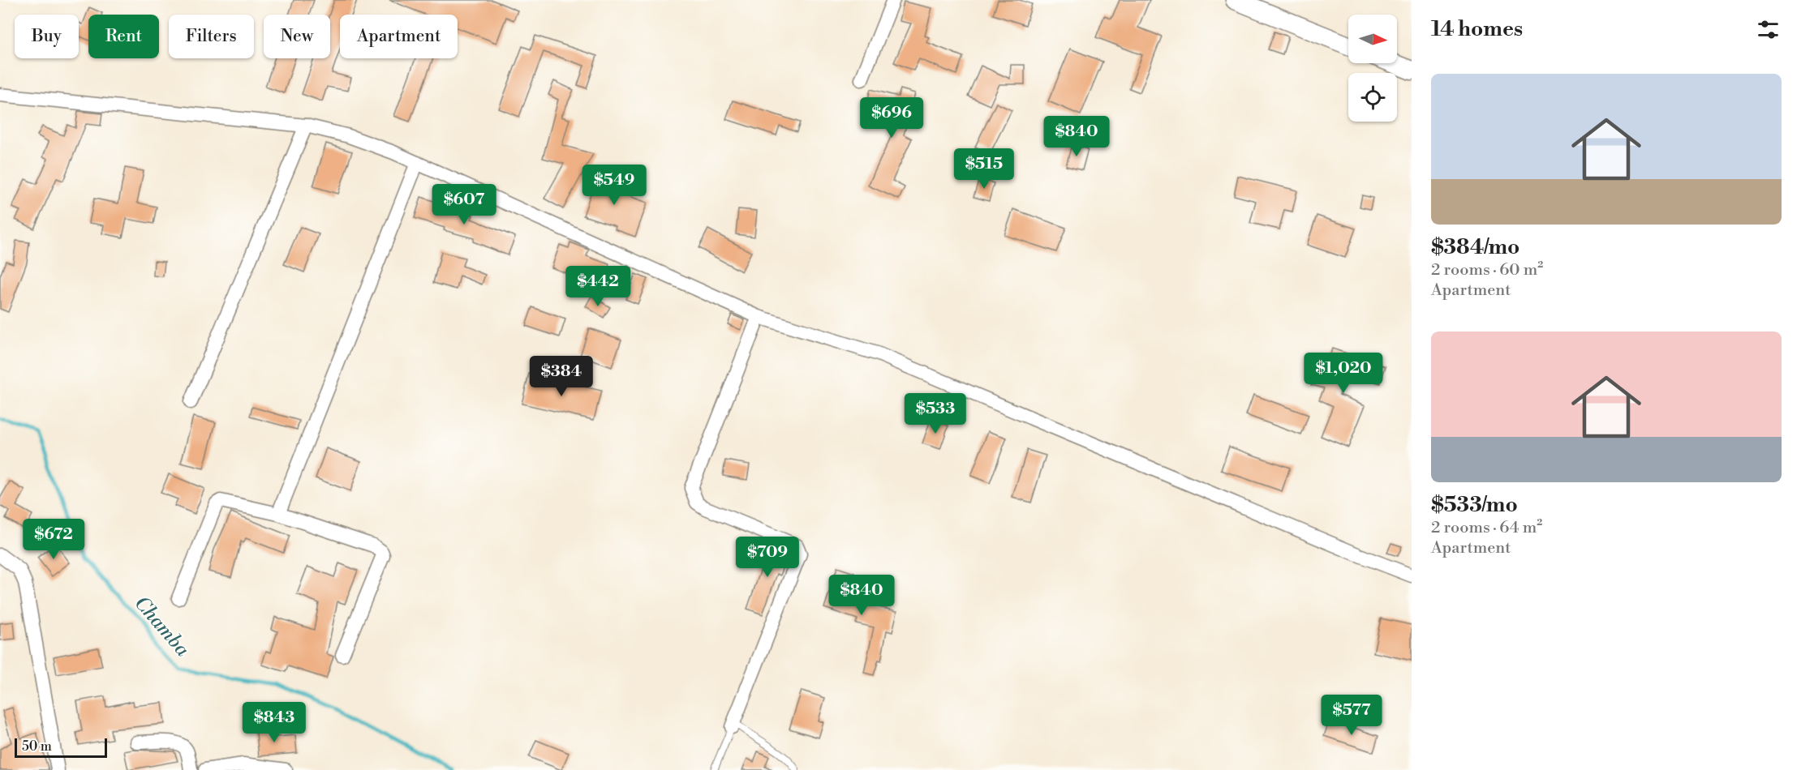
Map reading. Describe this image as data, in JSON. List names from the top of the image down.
{
  "water": ["Chamba"],
  "scale_bar": "50 m",
  "north": "right",
  "page": {
    "heading": "14 homes",
    "chip": [
      "Buy",
      "Rent",
      "Filters",
      "New",
      "Apartment"
    ],
    "list": [
      {
        "name": "$384/mo",
        "note": "2 rooms · 60 m² · Apartment"
      },
      {
        "name": "$533/mo",
        "note": "2 rooms · 64 m² · Apartment"
      }
    ],
    "price": [
      "$696",
      "$840",
      "$515",
      "$549",
      "$607",
      "$442",
      "$1,020",
      "$384",
      "$533",
      "$672",
      "$709",
      "$840",
      "$577",
      "$843"
    ],
    "scale": "50 m"
  }
}
